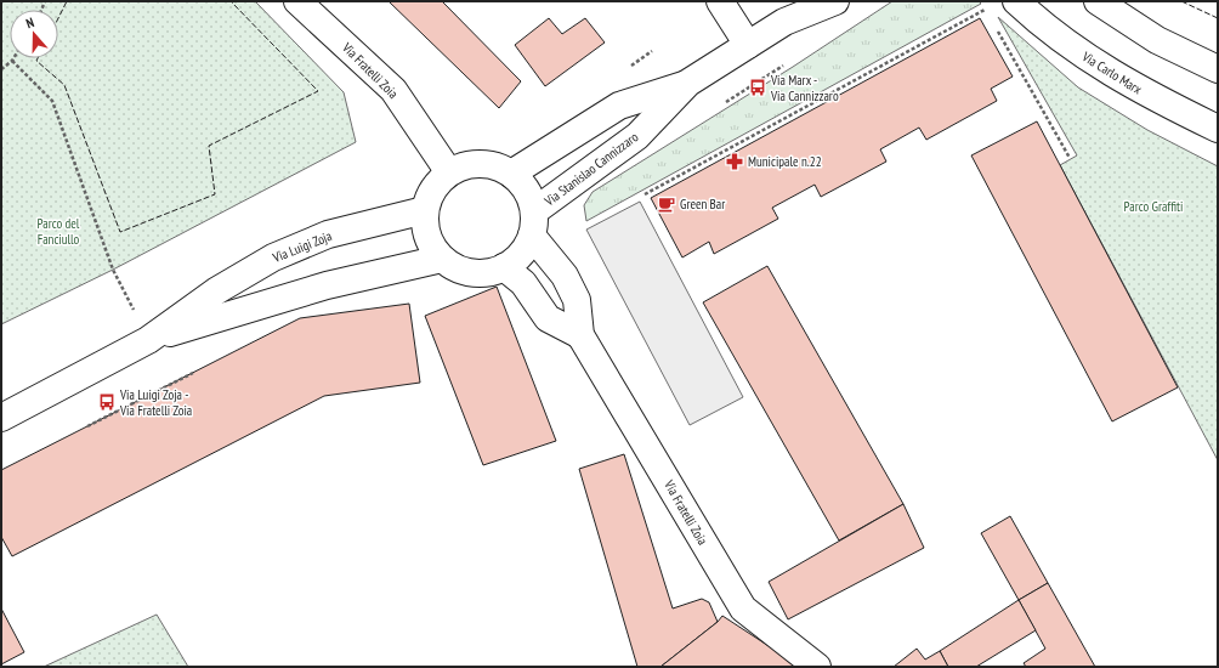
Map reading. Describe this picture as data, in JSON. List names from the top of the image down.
{
  "streets": {
    "street": [
      "Via Fratelli Zoia",
      "Via Carlo Marx",
      "Via Stanislao Cannizzaro",
      "Via Luigi Zoja"
    ]
  },
  "crossings": [
    ["Via Fratelli Zoia", "Via Stanislao Cannizzaro"],
    ["Via Fratelli Zoia", "Via Luigi Zoja"],
    ["Via Stanislao Cannizzaro", "Via Luigi Zoja"]
  ],
  "parks": ["Parco Graffiti", "Parco del Fanciullo"],
  "places": {
    "bus stop": ["Via Marx - Via Cannizzaro", "Via Luigi Zoja - Via Fratelli Zoia"],
    "pharmacy": ["Municipale n.22"],
    "cafe": ["Green Bar"]
  },
  "north": "top"
}
